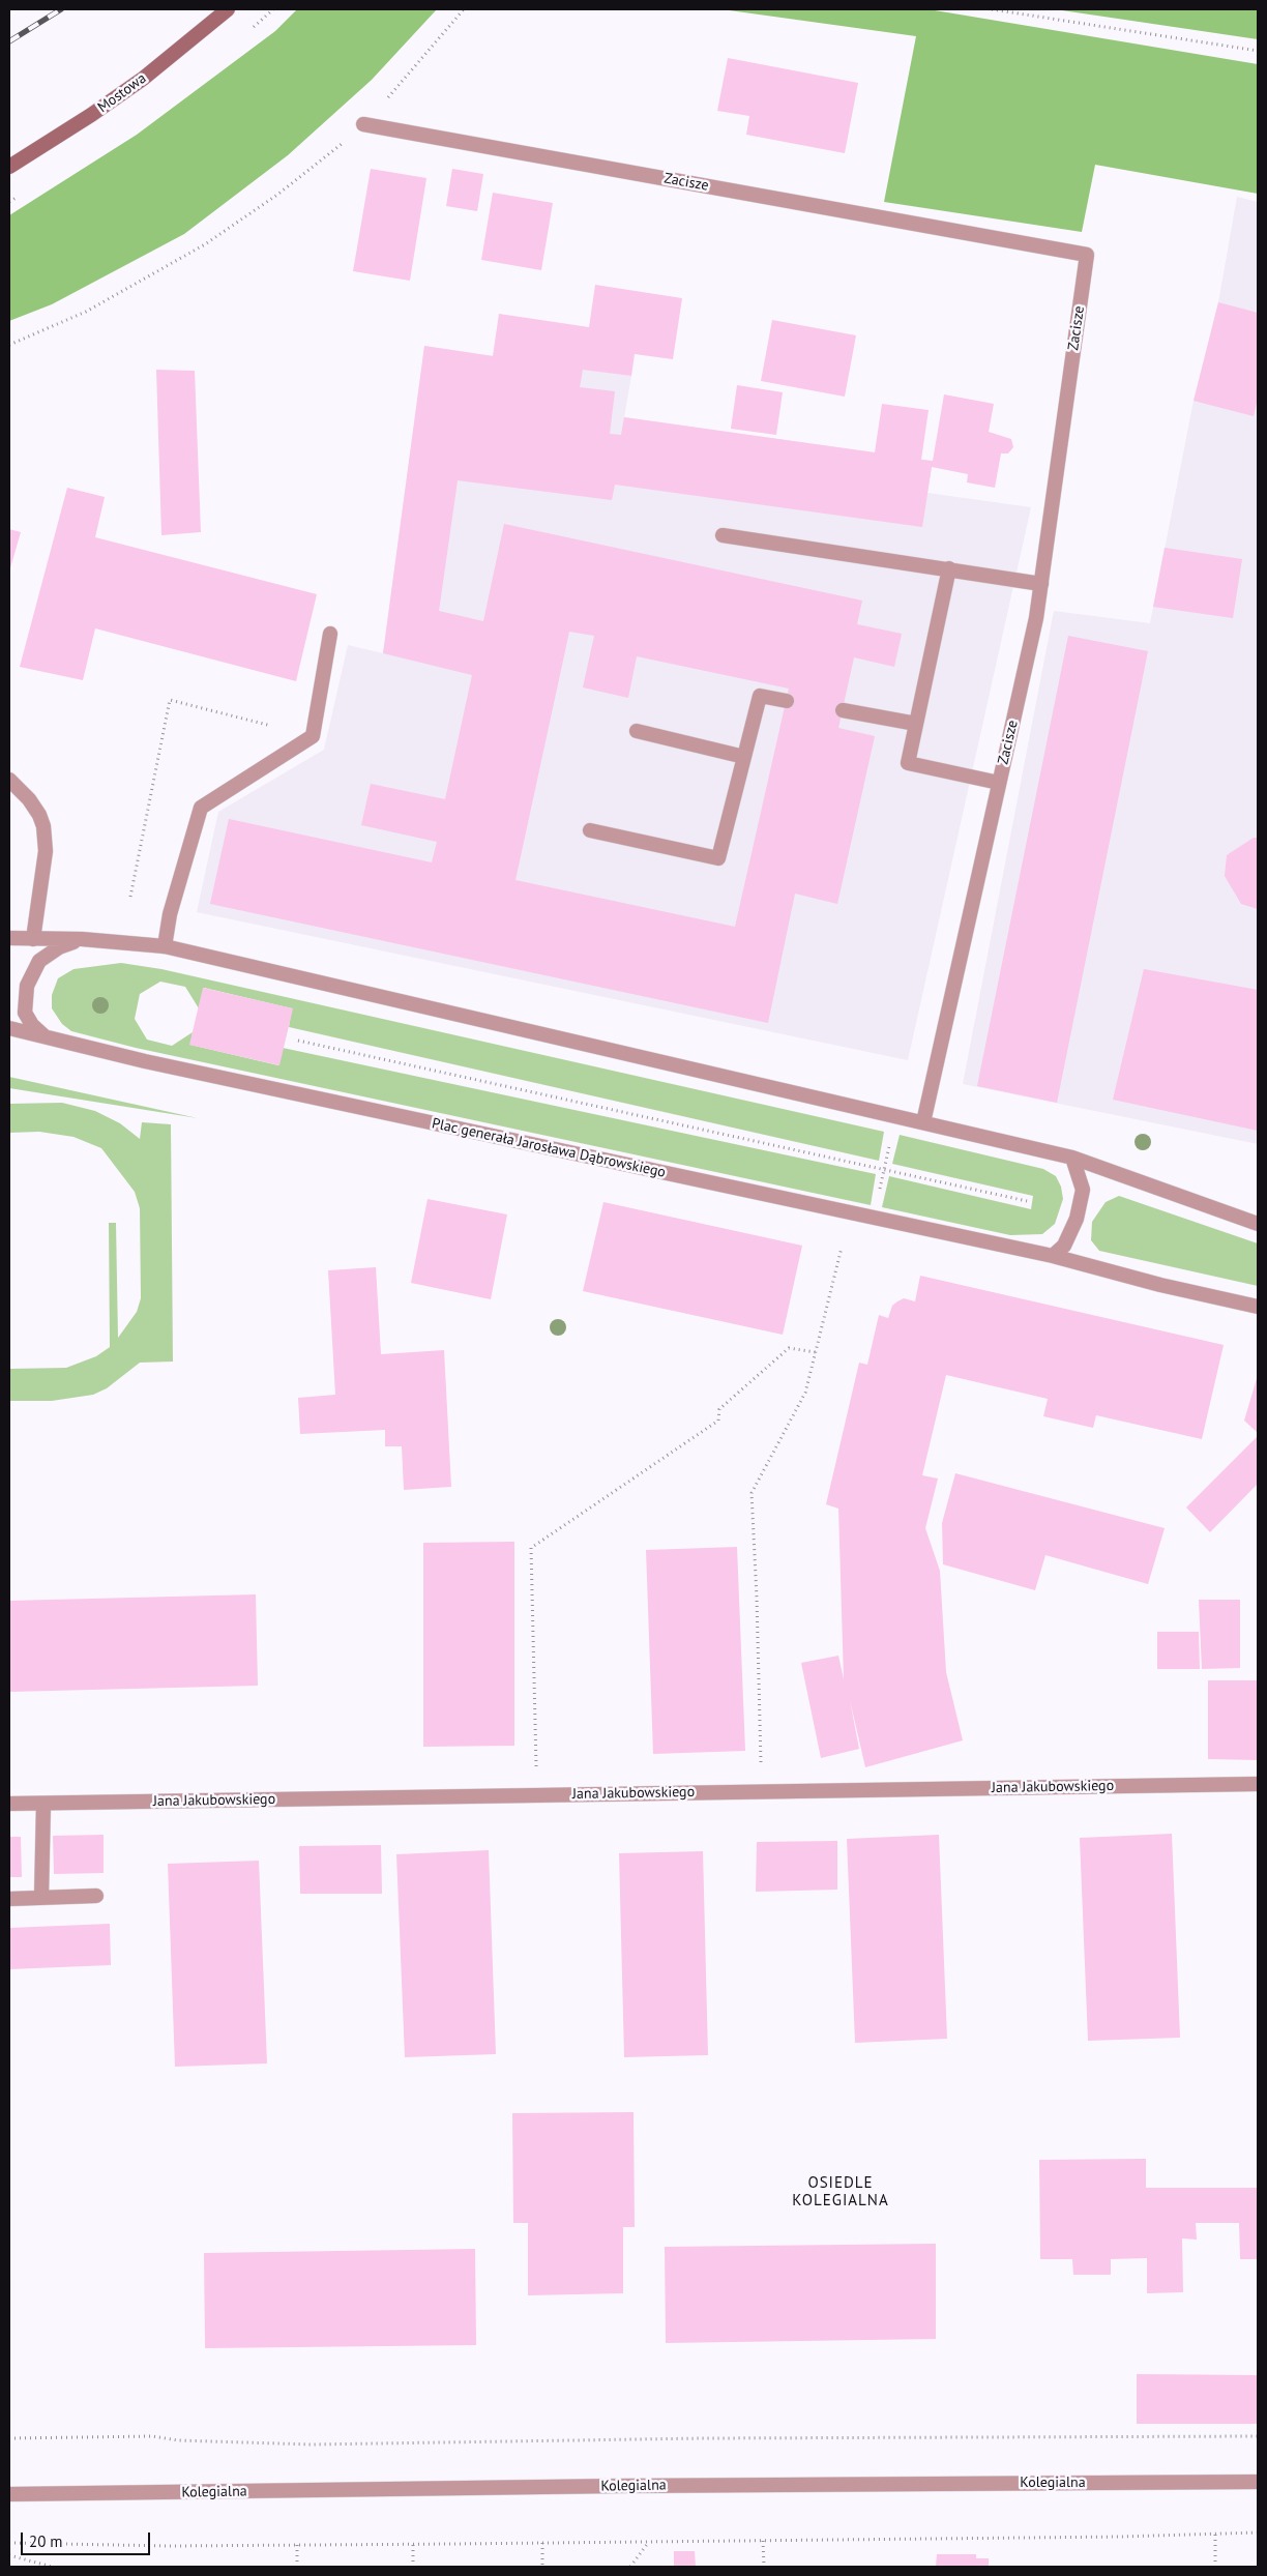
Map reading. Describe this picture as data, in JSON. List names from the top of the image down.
{
  "streets": {
    "main road": ["Mostowa"],
    "street": [
      "Zacisze",
      "Plac generała Jarosława Dąbrowskiego",
      "Jana Jakubowskiego",
      "Kolegialna"
    ]
  },
  "districts": ["OSIEDLE KOLEGIALNA"],
  "scale_bar": "20 m"
}
